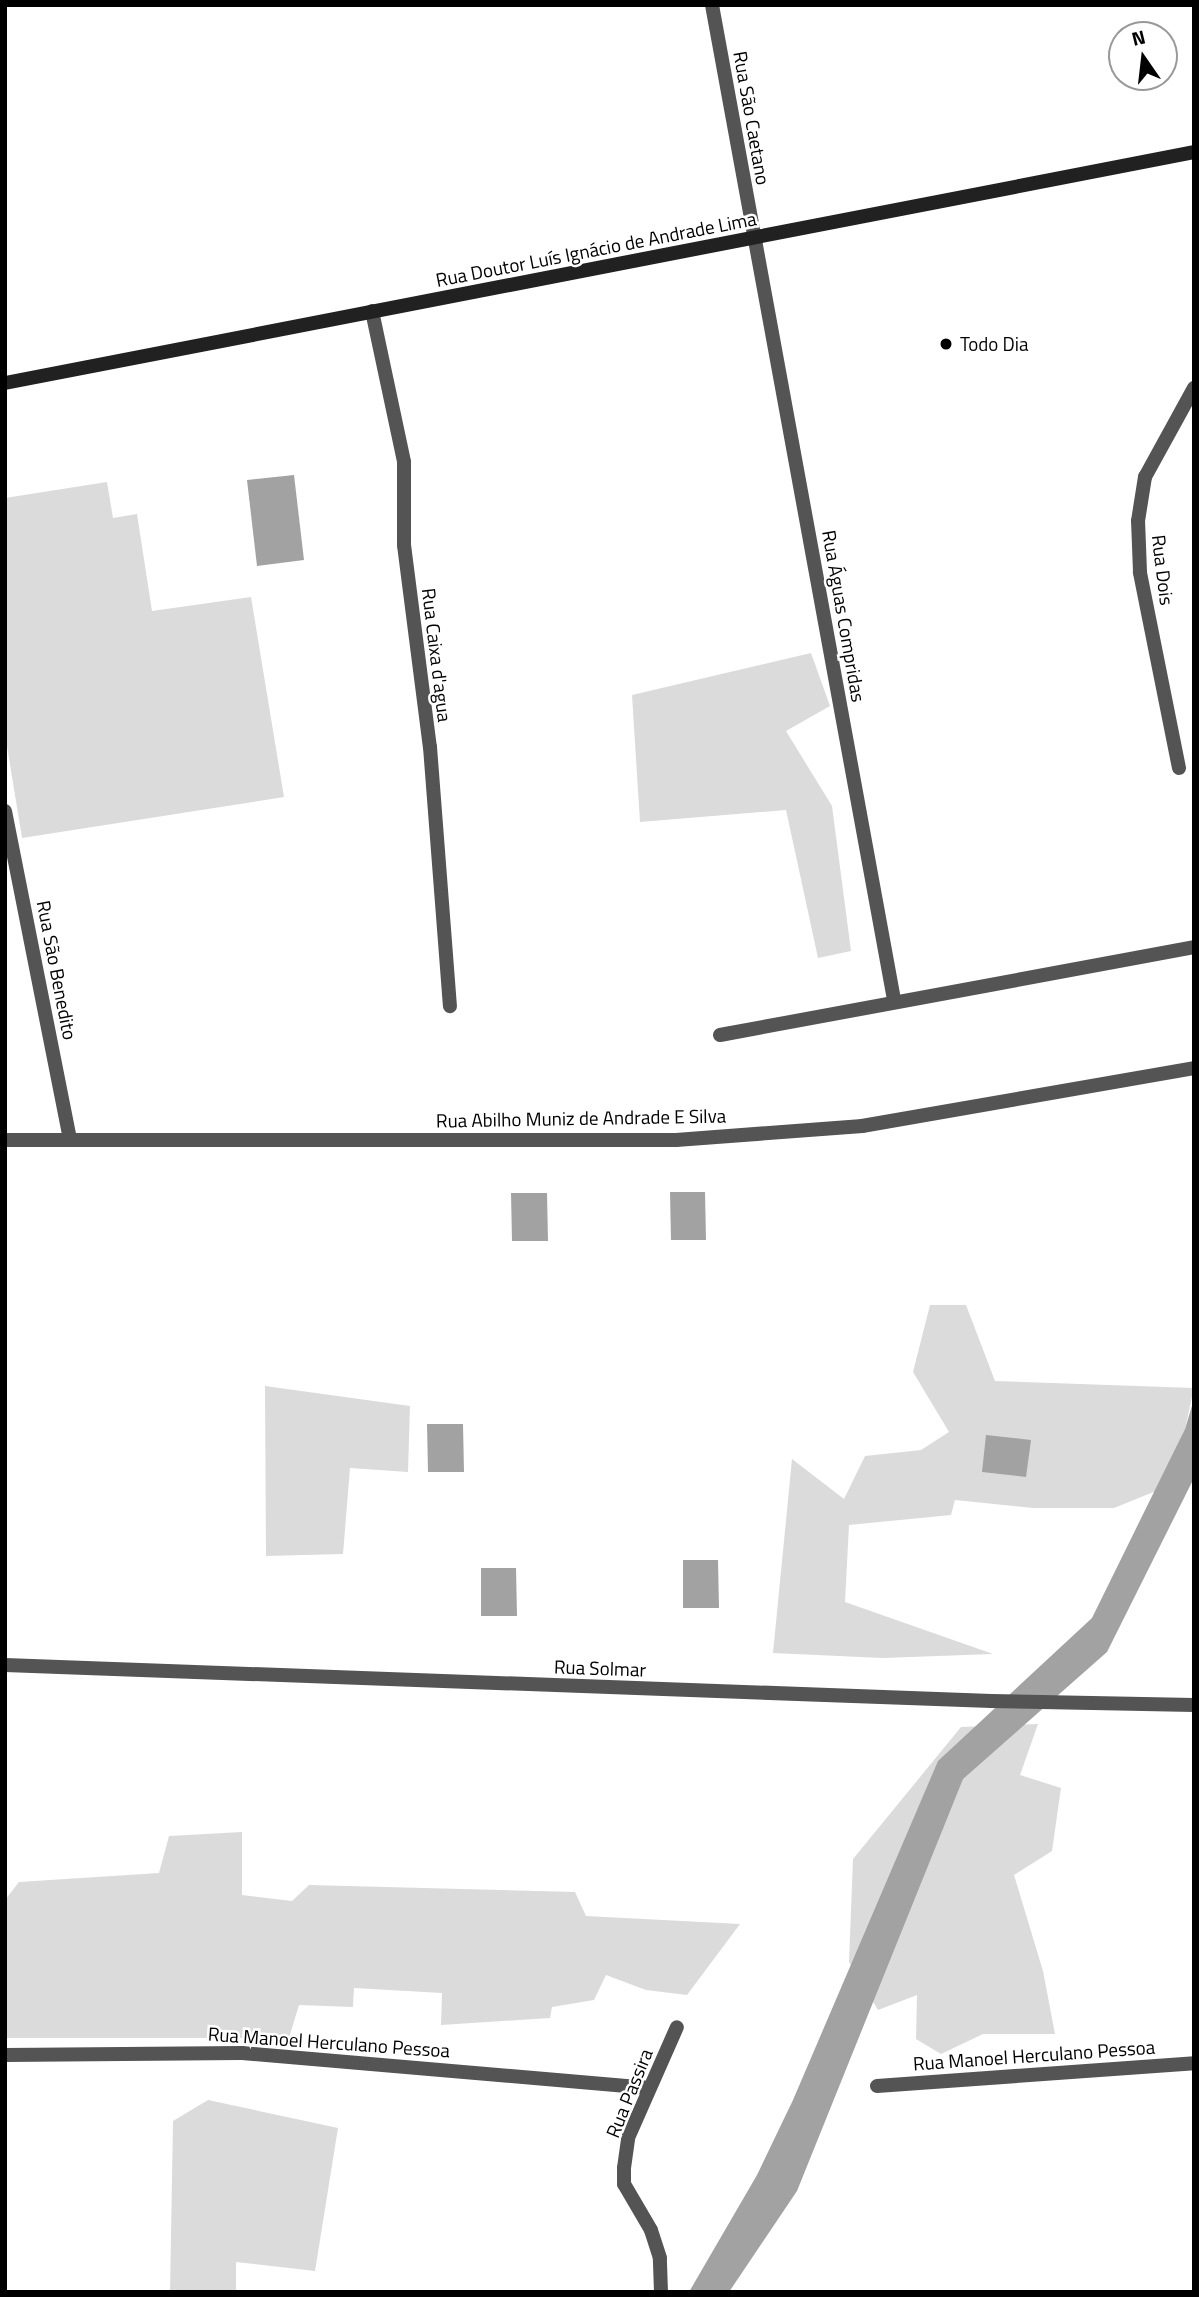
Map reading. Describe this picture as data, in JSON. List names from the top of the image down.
{
  "streets": {
    "main road": ["Rua Doutor Luís Ignácio de Andrade Lima"],
    "street": [
      "Rua São Caetano",
      "Rua Dois",
      "Rua Águas Compridas",
      "Rua Caixa d'agua",
      "Rua São Benedito",
      "Rua Abilho Muniz de Andrade E Silva",
      "Rua Solmar",
      "Rua Manoel Herculano Pessoa",
      "Rua Passira"
    ]
  },
  "crossings": [
    ["Rua São Caetano", "Rua Doutor Luís Ignácio de Andrade Lima"],
    ["Rua São Caetano", "Rua Águas Compridas"],
    ["Rua Doutor Luís Ignácio de Andrade Lima", "Rua Águas Compridas"],
    ["Rua Doutor Luís Ignácio de Andrade Lima", "Rua Caixa d'agua"],
    ["Rua São Benedito", "Rua Abilho Muniz de Andrade E Silva"],
    ["Rua Manoel Herculano Pessoa", "Rua Passira"]
  ],
  "places": ["Todo Dia"],
  "north": "top"
}
